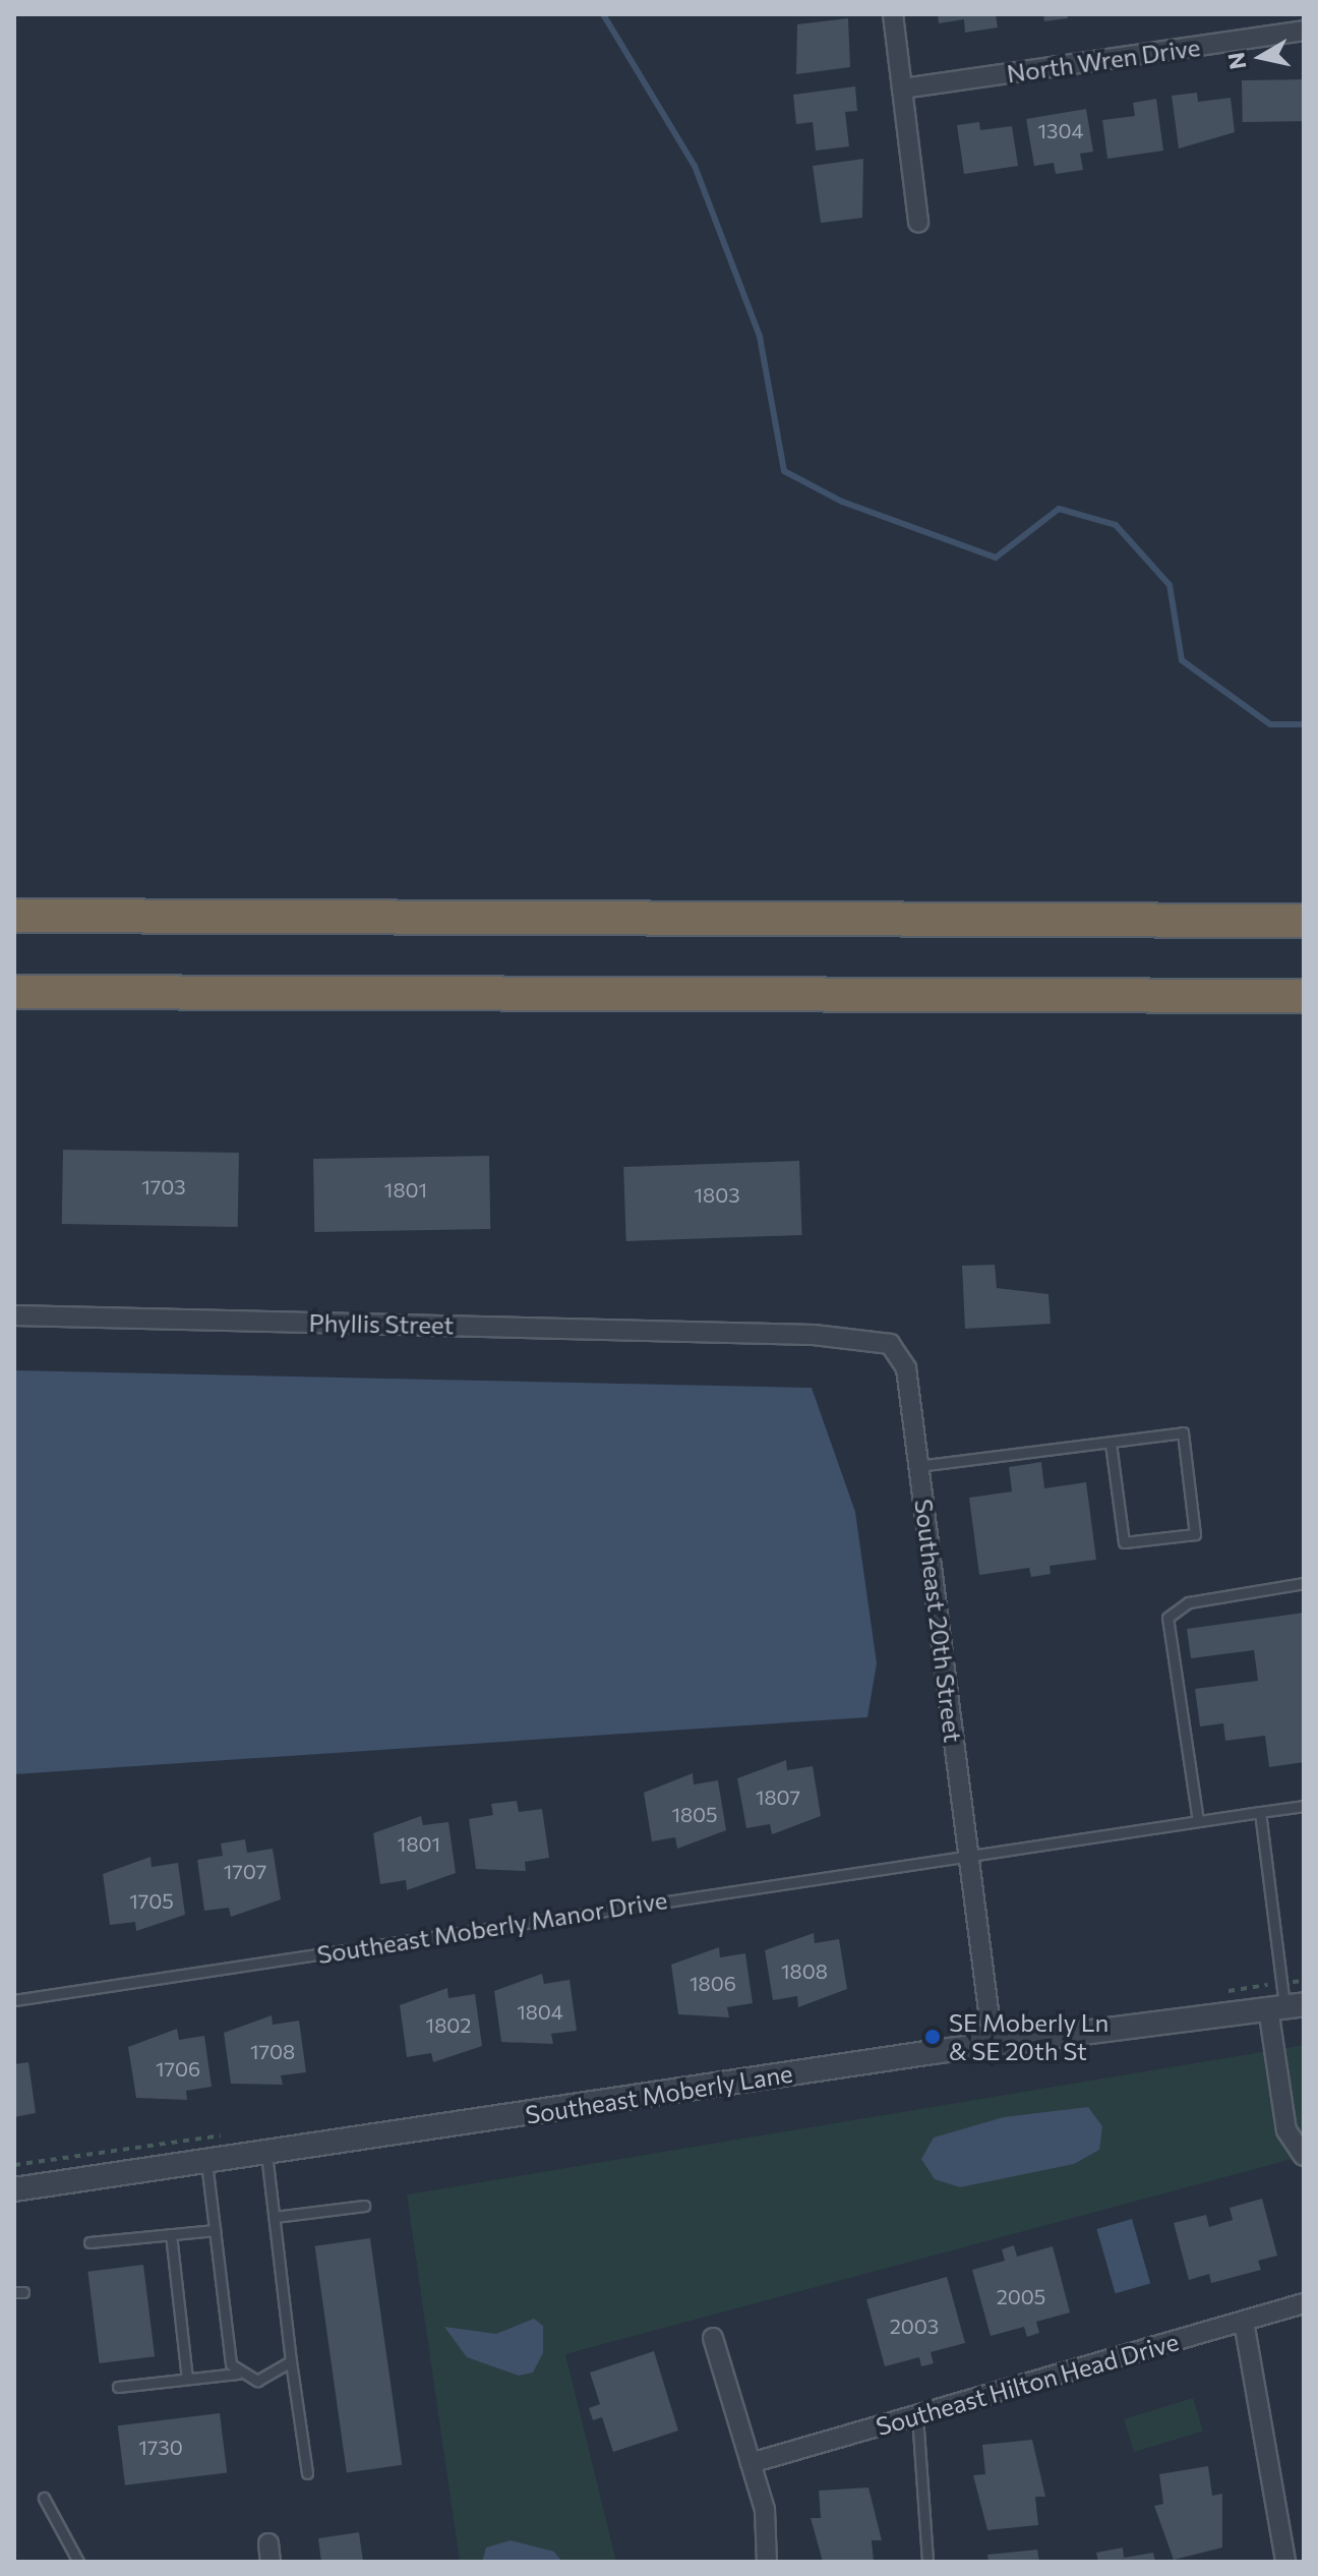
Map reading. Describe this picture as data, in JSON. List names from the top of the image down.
{
  "streets": {
    "street": [
      "North Wren Drive",
      "Phyllis Street",
      "Southeast 20th Street",
      "Southeast Moberly Lane",
      "Southeast Hilton Head Drive"
    ],
    "lane": ["Southeast Moberly Manor Drive"]
  },
  "crossings": [
    ["Phyllis Street", "Southeast 20th Street"],
    ["Southeast 20th Street", "Southeast Moberly Manor Drive"],
    ["Southeast 20th Street", "Southeast Moberly Lane"]
  ],
  "places": ["SE Moberly Ln & SE 20th St"],
  "house_numbers": [
    "1304",
    "1703",
    "1801",
    "1803",
    "1807",
    "1805",
    "1801",
    "1707",
    "1705",
    "1808",
    "1806",
    "1804",
    "1802",
    "1708",
    "1706",
    "2005",
    "2003",
    "1730"
  ],
  "north": "left"
}
